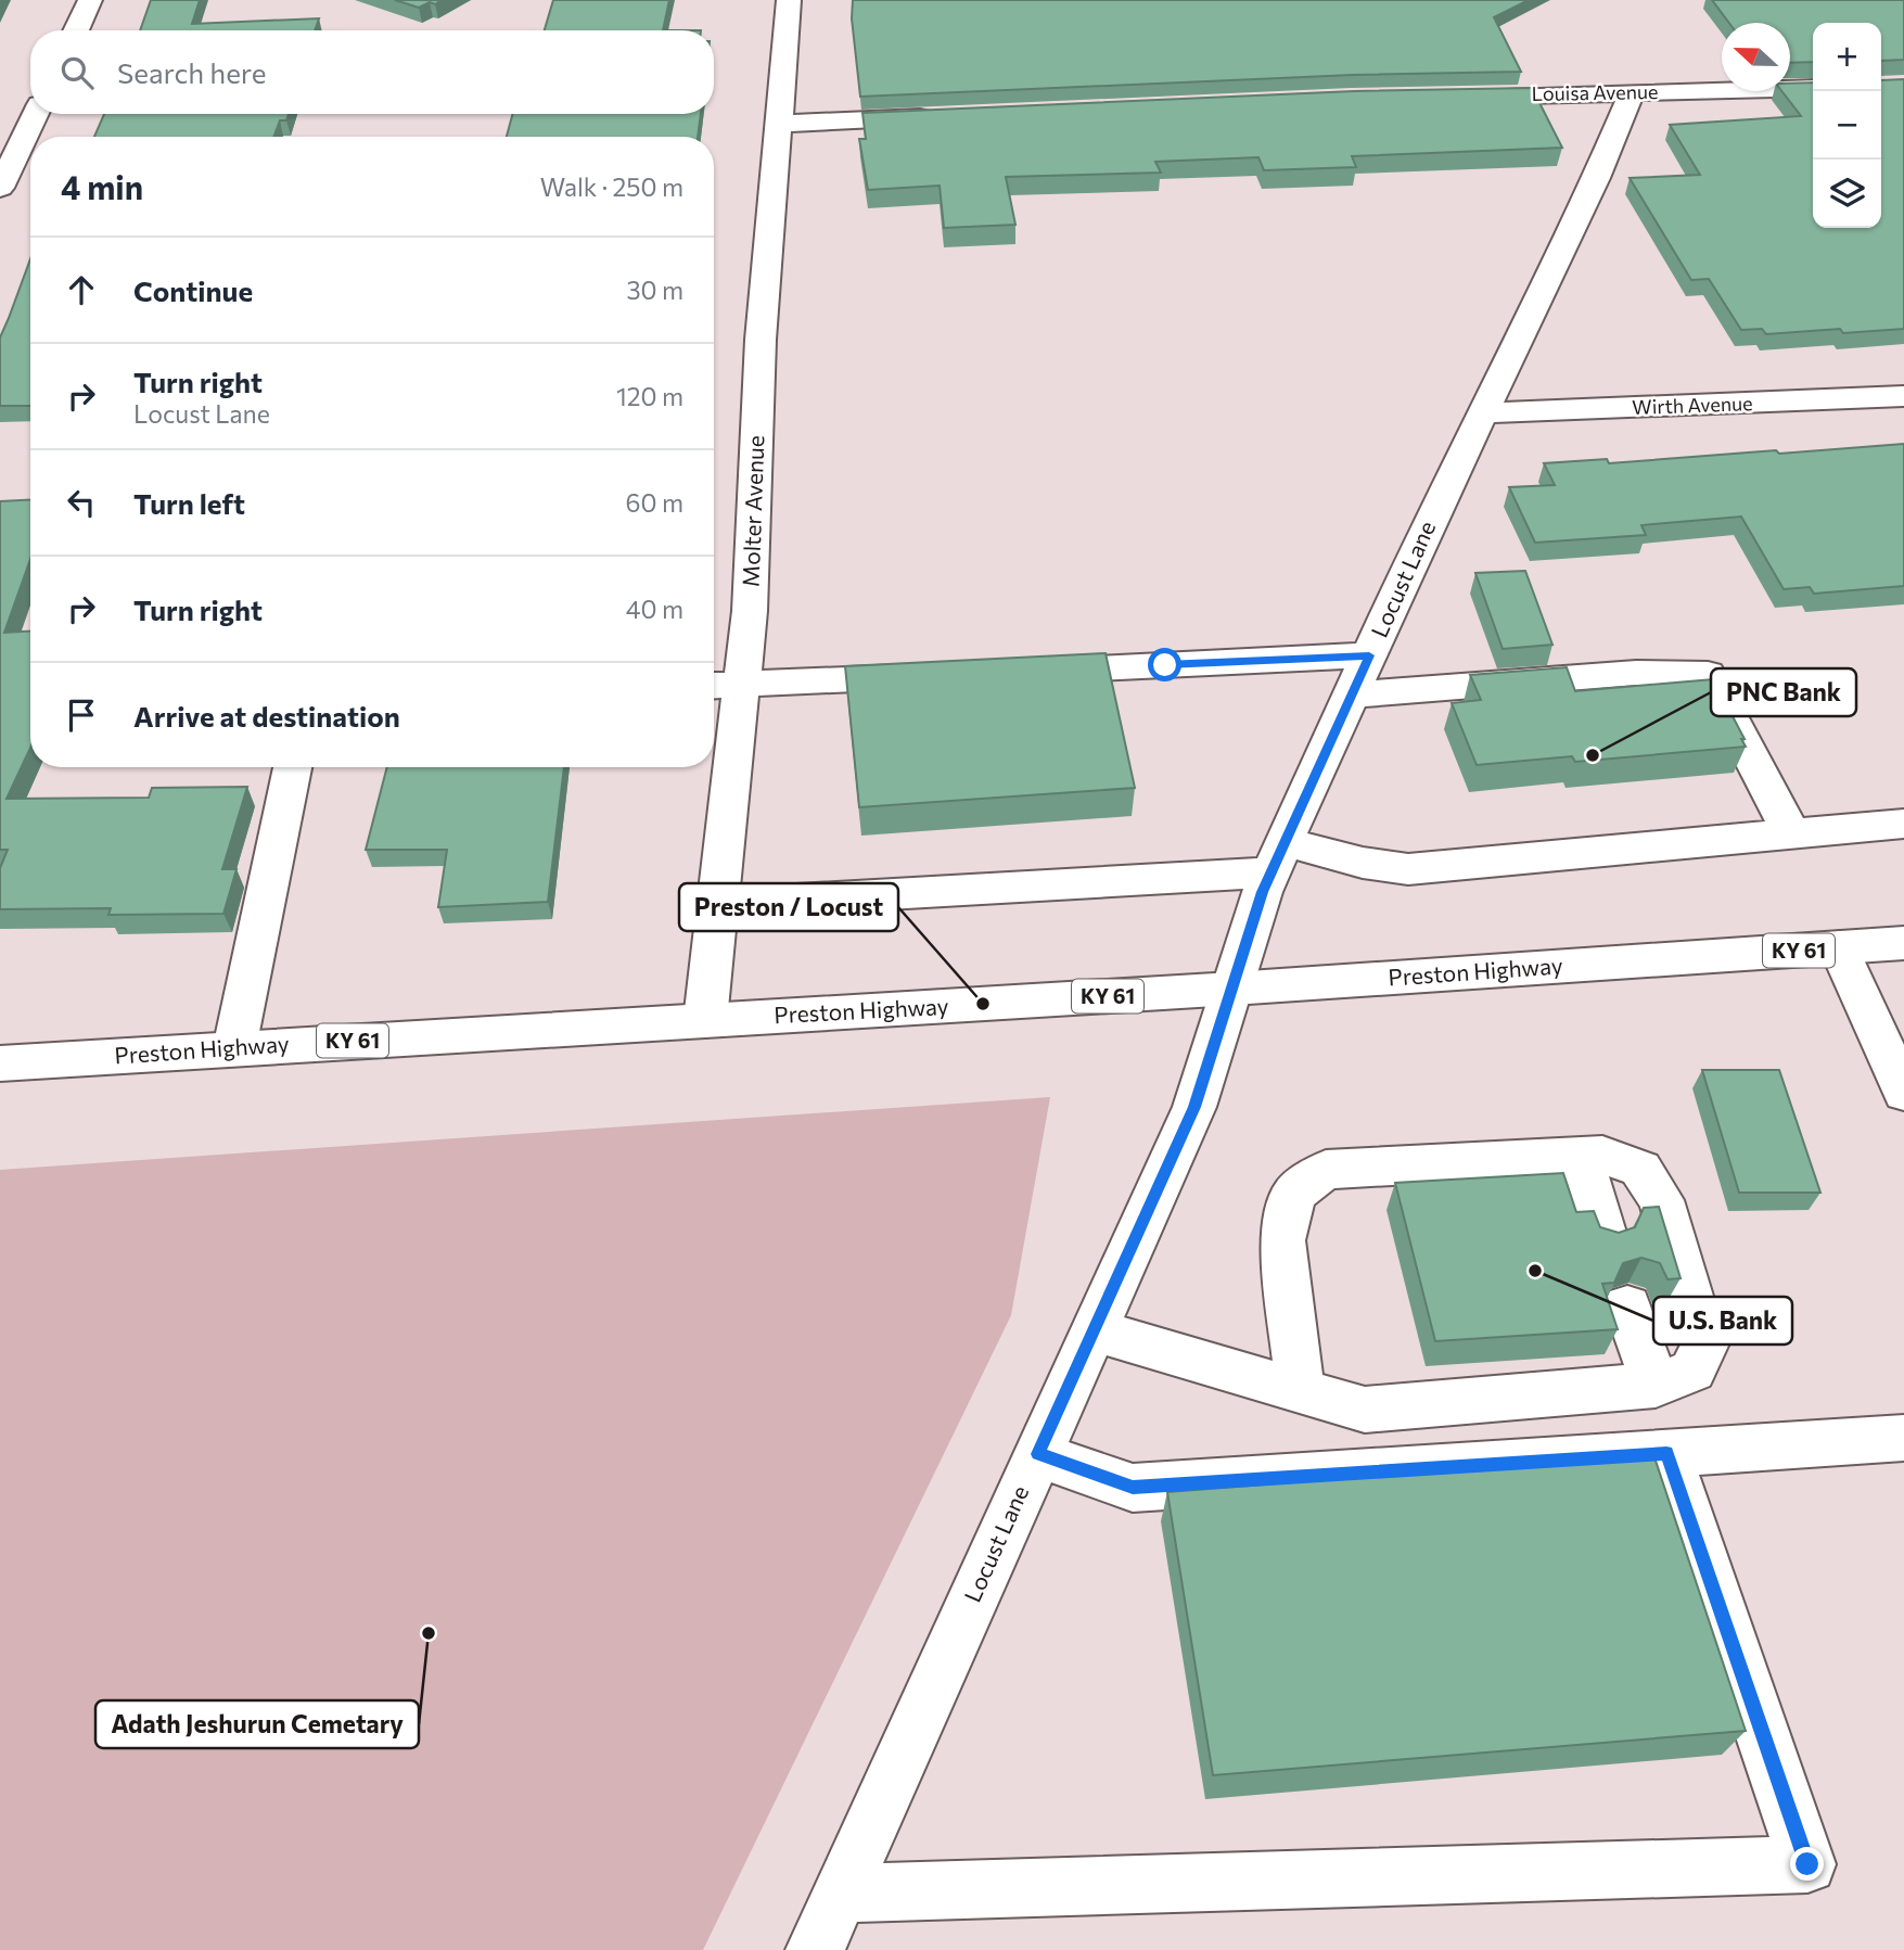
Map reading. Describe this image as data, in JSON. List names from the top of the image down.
{
  "streets": {
    "street": [
      "Louisa Avenue",
      "Wirth Avenue",
      "Molter Avenue",
      "Locust Lane",
      "KY 61",
      "Preston Highway"
    ]
  },
  "crossings": [
    ["Louisa Avenue", "Locust Lane"],
    ["Wirth Avenue", "Locust Lane"],
    ["Molter Avenue", "Preston Highway"],
    ["Locust Lane", "Preston Highway"]
  ],
  "places": [
    "PNC Bank",
    "Preston / Locust",
    "U.S. Bank",
    "Adath Jeshurun Cemetary"
  ],
  "north": "left",
  "page": {
    "map_buttons": ["+", "−"],
    "search": "Search here",
    "heading": ["4 min", "Walk · 250 m"],
    "list": [
      ["Continue", "30 m"],
      ["Turn right", "Locust Lane", "120 m"],
      ["Turn left", "60 m"],
      ["Turn right", "40 m"],
      "Arrive at destination"
    ]
  }
}
